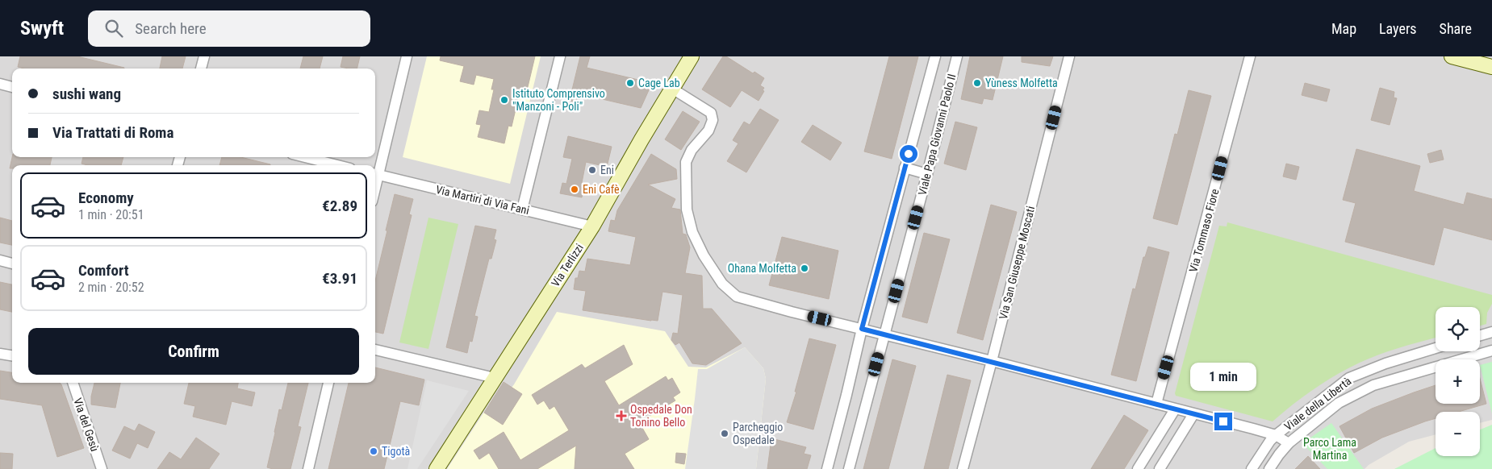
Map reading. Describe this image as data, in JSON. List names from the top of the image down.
{
  "streets": {
    "main road": ["Via Terlizzi"],
    "street": [
      "Viale Papa Giovanni Paolo II",
      "Via Martiri di Via Fani",
      "Via Tommaso Fiore",
      "Via San Giuseppe Moscati",
      "Viale della Libertà",
      "Via del Gesù"
    ]
  },
  "crossings": [
    ["Via Martiri di Via Fani", "Via Terlizzi"]
  ],
  "parks": ["Parco Lama Martina"],
  "places": {
    "other": [
      "Cage Lab",
      "Yùness Molfetta",
      "Istituto Comprensivo \"Manzoni - Poli\"",
      "Eni",
      "Eni Cafè",
      "Ohana Molfetta",
      "Parcheggio Ospedale",
      "Tigotà"
    ],
    "health": ["Ospedale Don Tonino Bello"]
  },
  "page": {
    "header": "Swyft",
    "search": "Search here",
    "nav": ["Map", "Layers", "Share"],
    "banner": ["sushi wang", "Via Trattati di Roma"],
    "list": [
      {
        "name": "Economy",
        "note": "1 min · 20:51",
        "value": "€2.89"
      },
      {
        "name": "Comfort",
        "note": "2 min · 20:52",
        "value": "€3.91"
      }
    ],
    "map_buttons": ["+", "−"],
    "buttons": "Confirm",
    "bubble": "1 min"
  }
}
